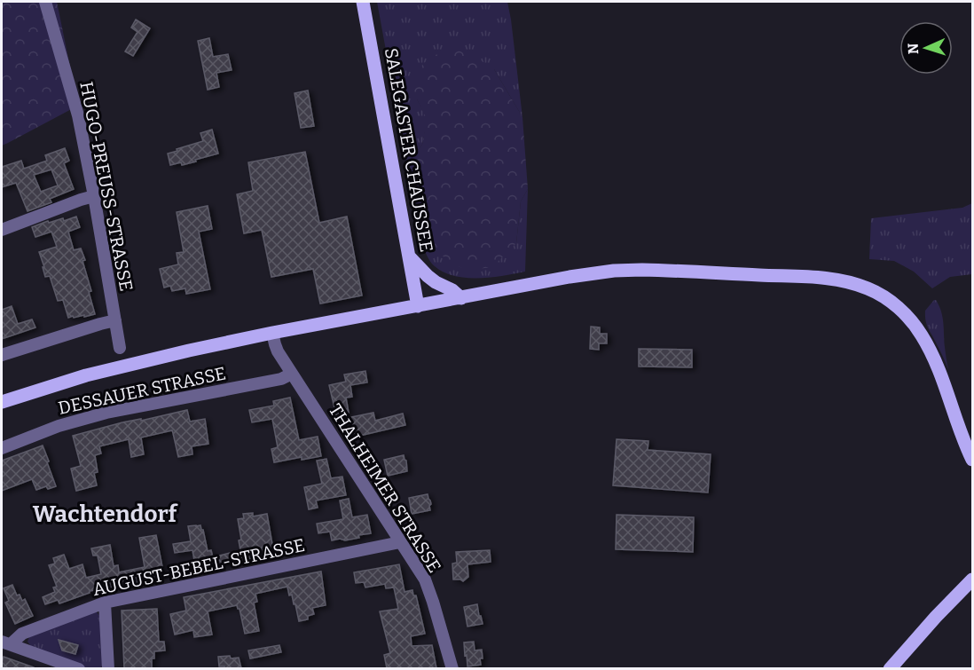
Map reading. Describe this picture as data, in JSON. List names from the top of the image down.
{
  "streets": {
    "main road": ["SALEGASTER CHAUSSEE"],
    "street": [
      "HUGO-PREUSS-STRASSE",
      "DESSAUER STRASSE",
      "THALHEIMER STRASSE",
      "AUGUST-BEBEL-STRASSE"
    ]
  },
  "crossings": [
    ["DESSAUER STRASSE", "THALHEIMER STRASSE"],
    ["THALHEIMER STRASSE", "AUGUST-BEBEL-STRASSE"]
  ],
  "districts": ["Wachtendorf"],
  "north": "left"
}
